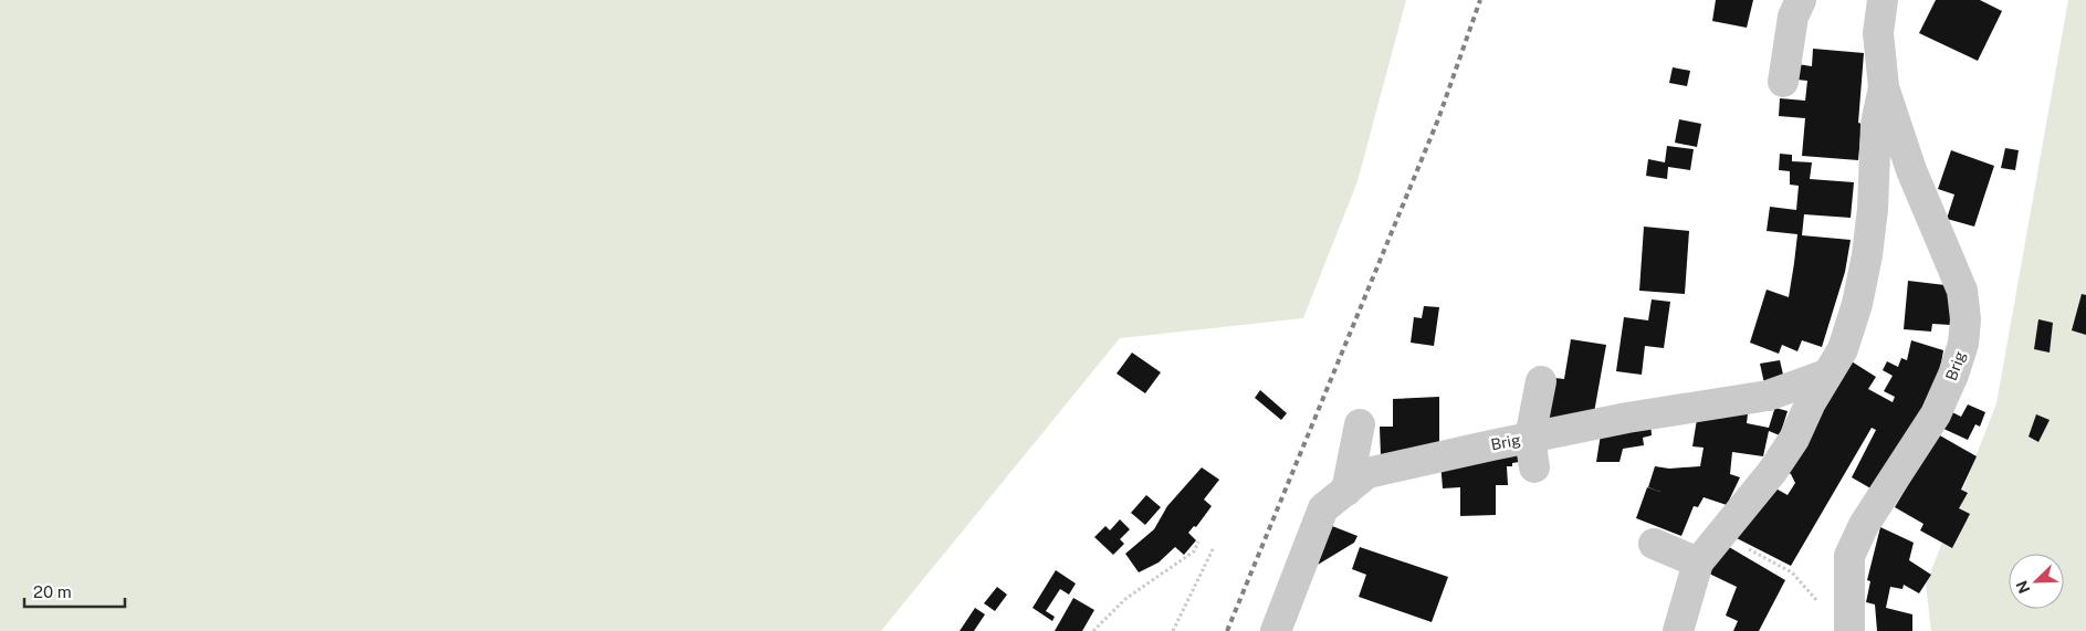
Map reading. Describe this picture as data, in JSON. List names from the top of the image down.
{
  "streets": {
    "street": ["Brig"]
  },
  "scale_bar": "20 m",
  "north": "bottom left"
}
